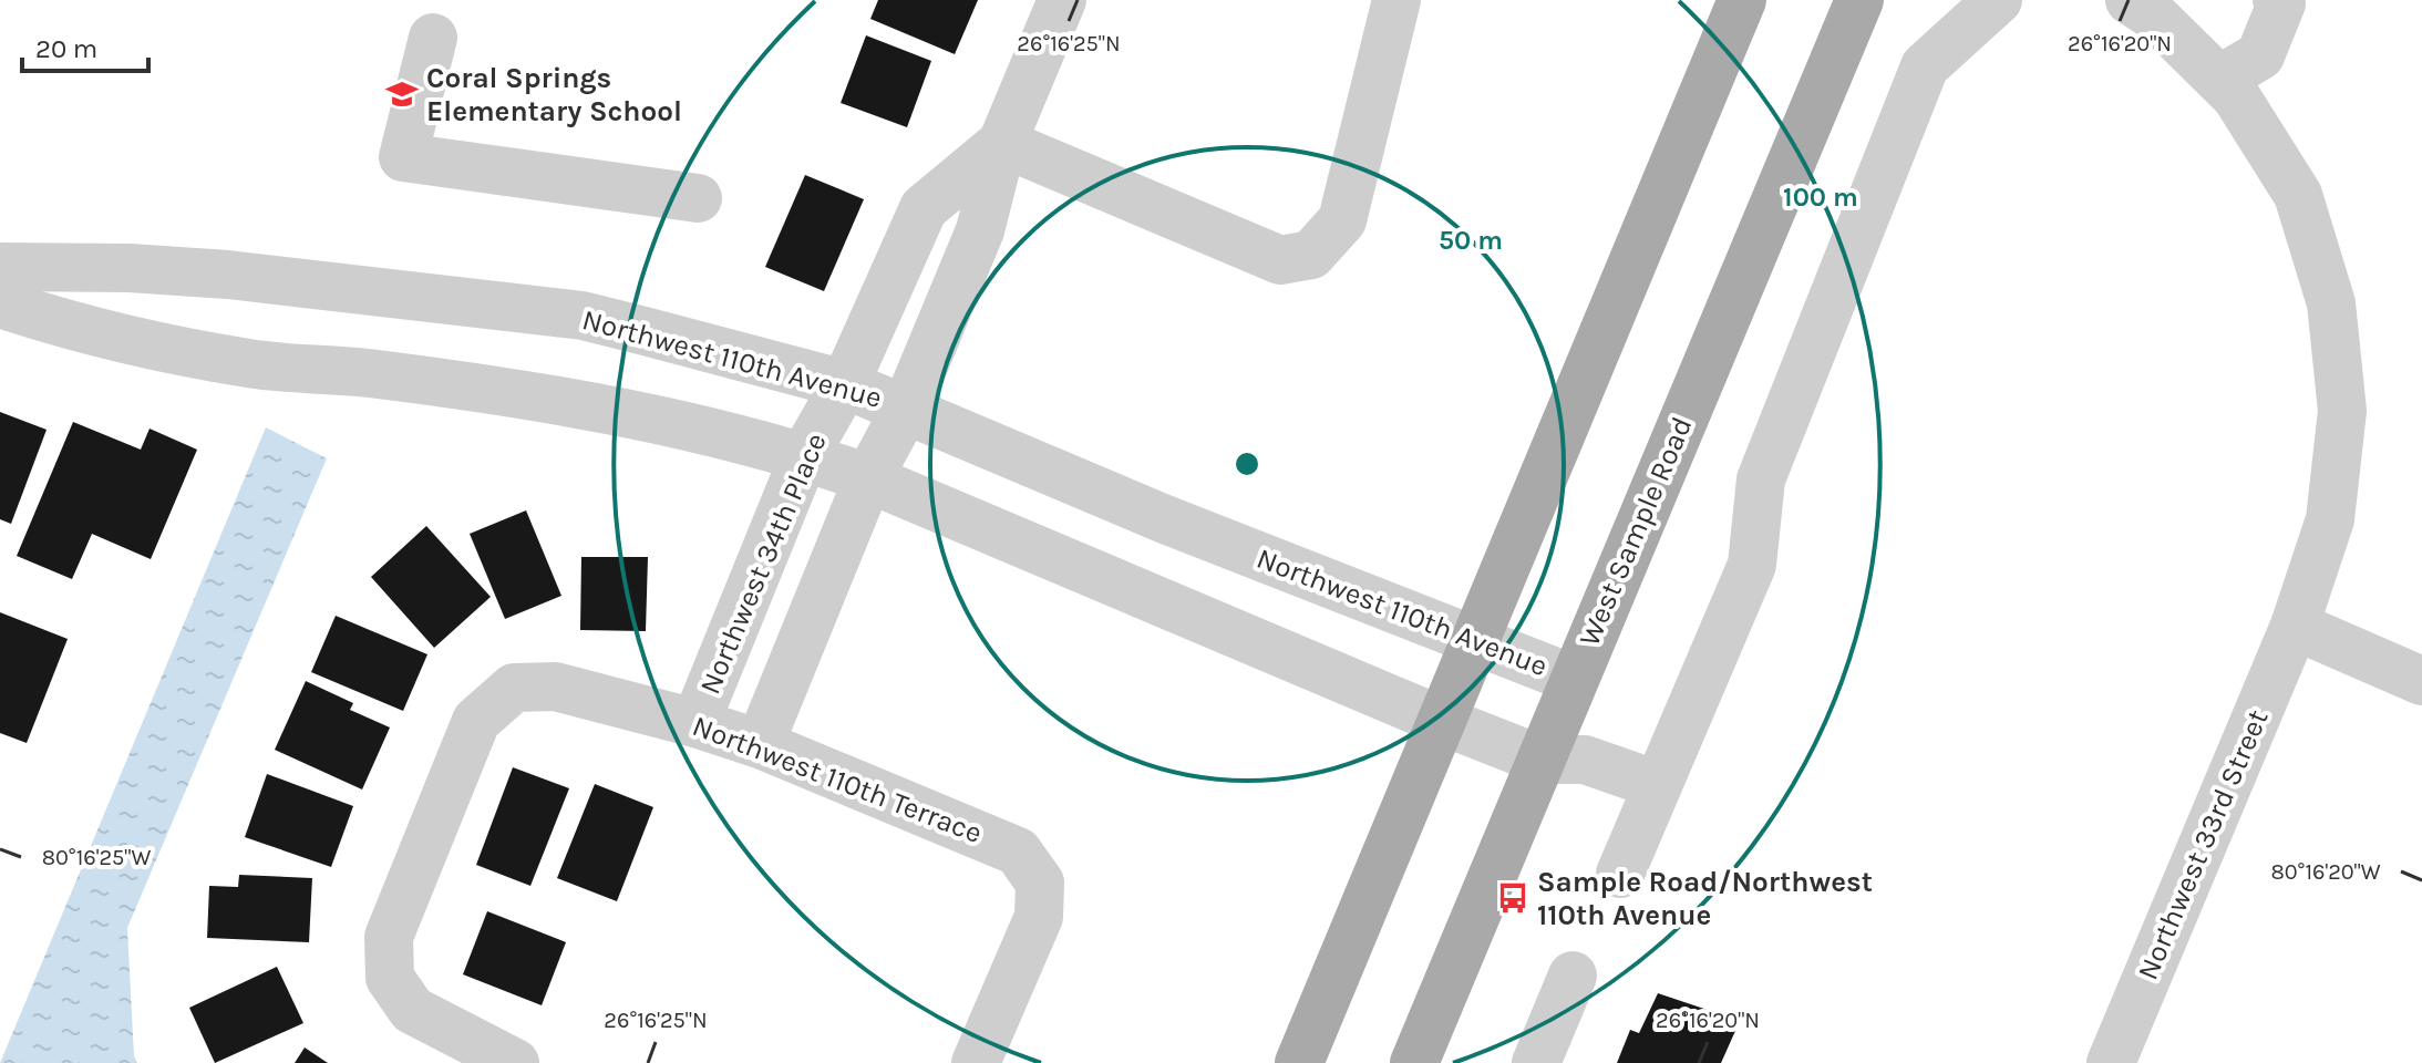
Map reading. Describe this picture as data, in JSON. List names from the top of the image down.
{
  "streets": {
    "main road": ["West Sample Road"],
    "street": [
      "Northwest 110th Avenue",
      "Northwest 34th Place",
      "Northwest 110th Terrace",
      "Northwest 33rd Street"
    ]
  },
  "crossings": [
    ["Northwest 110th Avenue", "West Sample Road"],
    ["Northwest 110th Avenue", "Northwest 34th Place"],
    ["Northwest 34th Place", "Northwest 110th Terrace"]
  ],
  "places": {
    "school or university": ["Coral Springs Elementary School"],
    "bus stop": ["Sample Road/Northwest 110th Avenue"]
  },
  "scale_bar": "20 m",
  "coordinates": [
    "26°16'25\"N",
    "26°16'20\"N",
    "80°16'25\"W",
    "80°16'20\"W"
  ],
  "rings": ["100 m", "50 m"]
}
